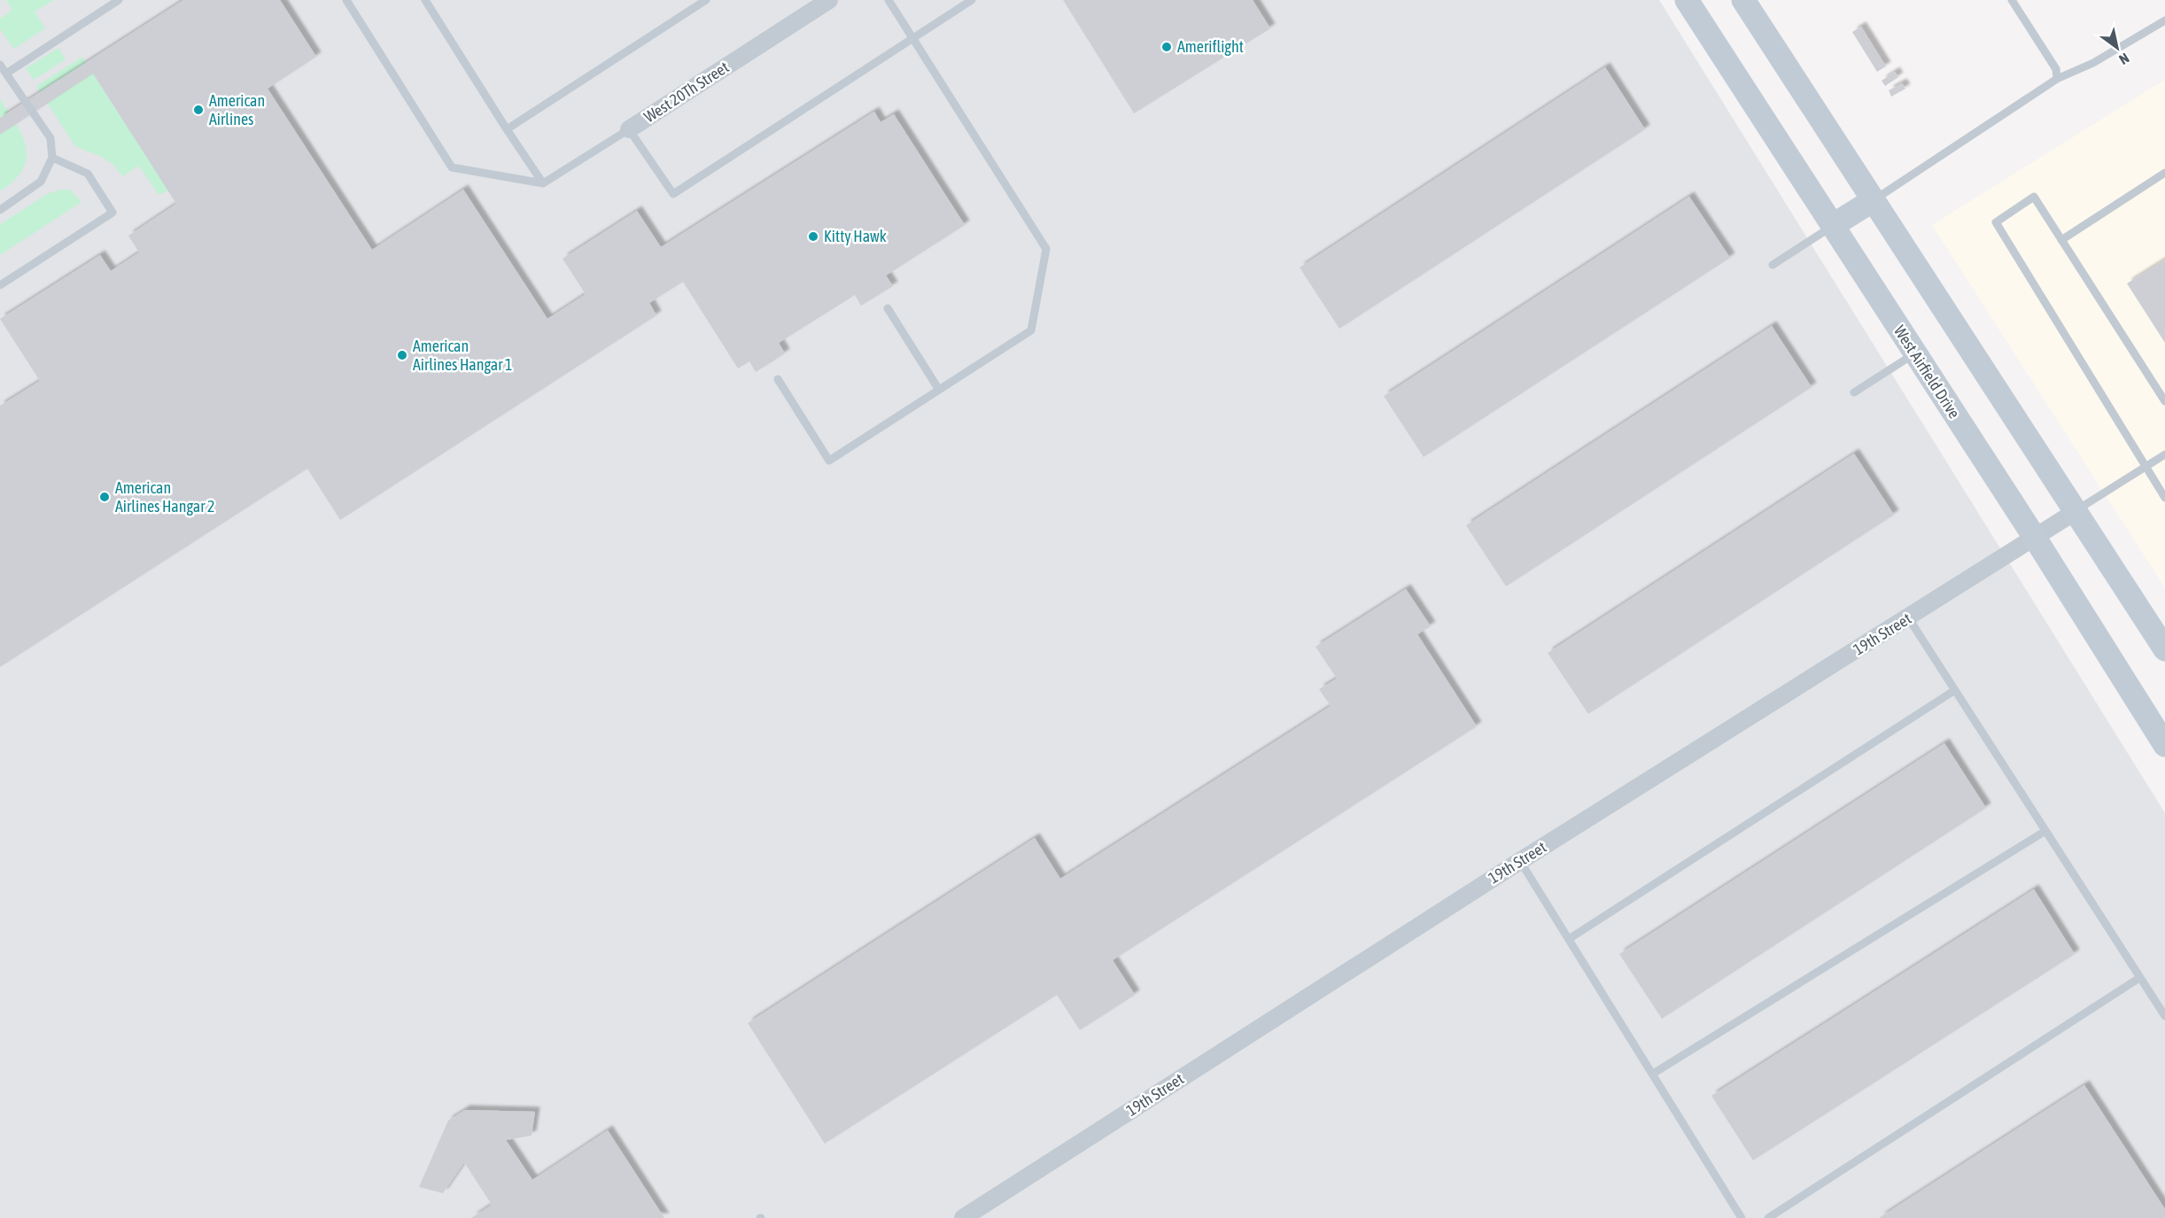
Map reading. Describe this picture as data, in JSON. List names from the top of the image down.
{
  "streets": {
    "street": ["West 20Th Street", "West Airfield Drive", "19th Street"]
  },
  "crossings": [
    ["West Airfield Drive", "19th Street"]
  ],
  "places": [
    "Ameriflight",
    "American Airlines",
    "Kitty Hawk",
    "American Airlines Hangar 1",
    "American Airlines Hangar 2"
  ],
  "north": "bottom right"
}
